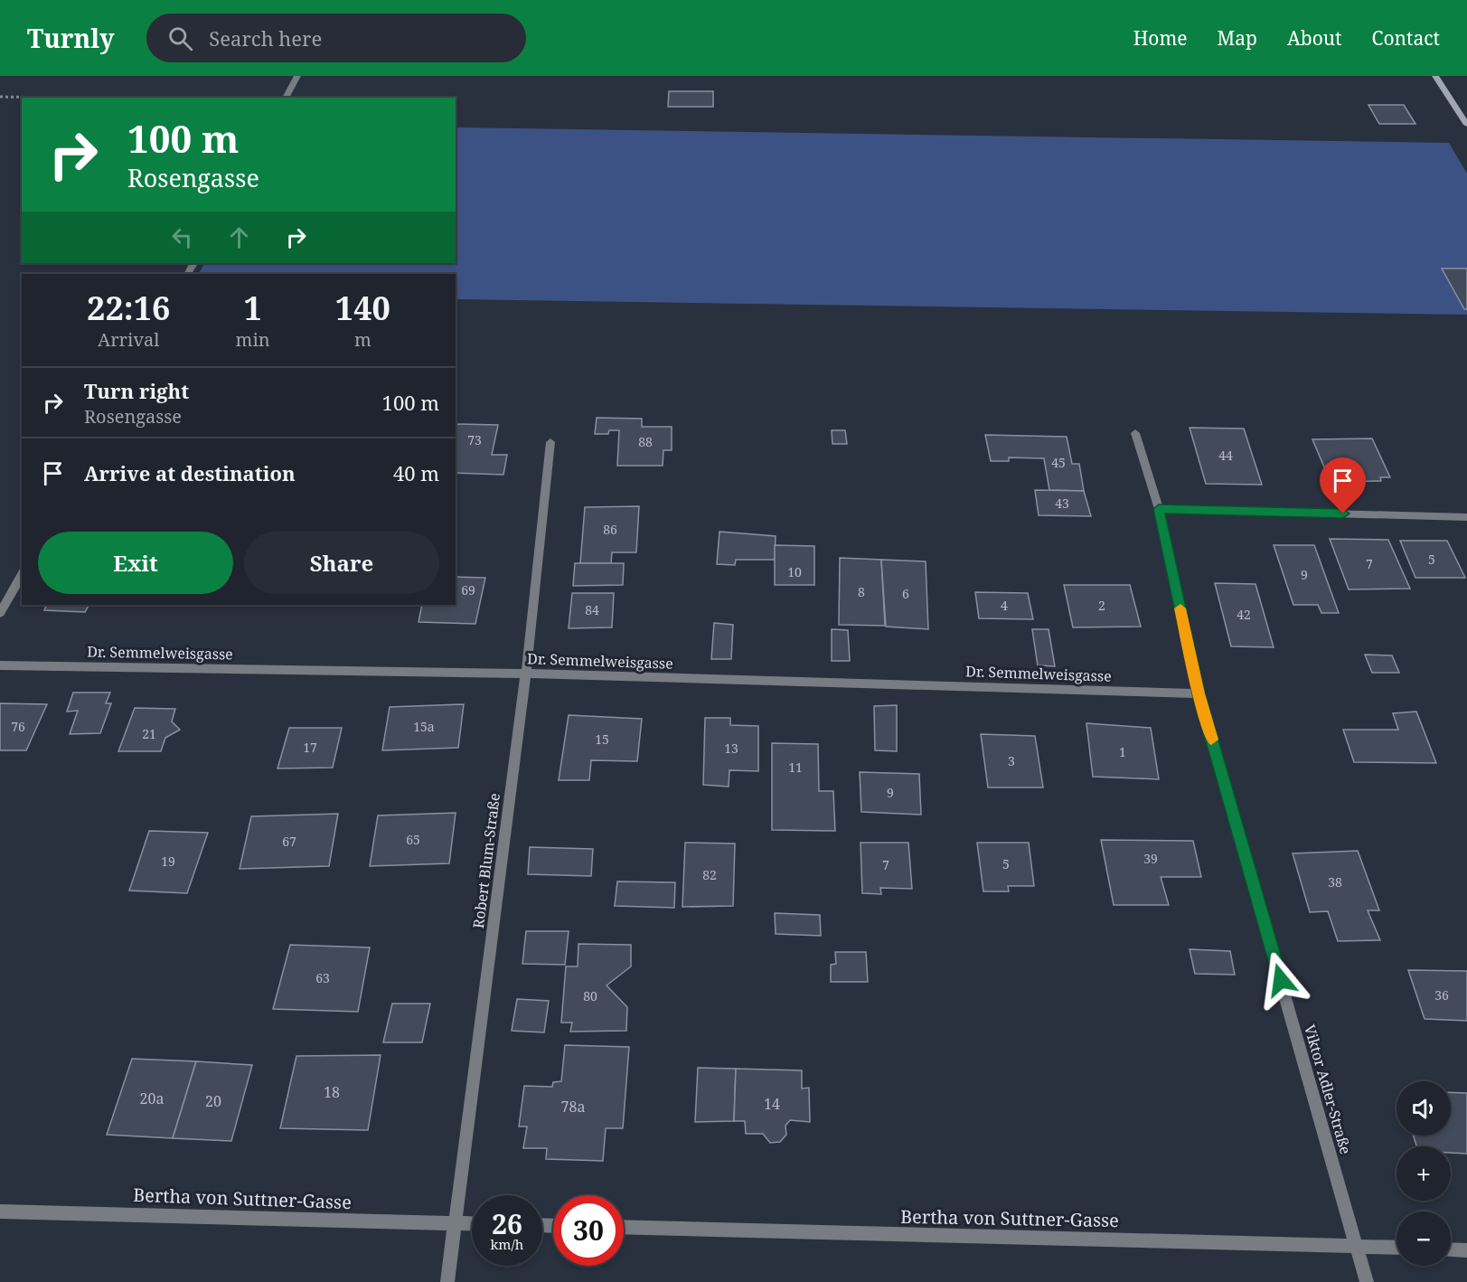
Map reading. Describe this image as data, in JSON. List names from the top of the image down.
{
  "streets": {
    "street": [
      "Dr. Semmelweisgasse",
      "Robert Blum-Straße",
      "Viktor Adler-Straße",
      "Bertha von Suttner-Gasse"
    ]
  },
  "crossings": [
    ["Dr. Semmelweisgasse", "Robert Blum-Straße"],
    ["Dr. Semmelweisgasse", "Viktor Adler-Straße"],
    ["Robert Blum-Straße", "Bertha von Suttner-Gasse"],
    ["Viktor Adler-Straße", "Bertha von Suttner-Gasse"]
  ],
  "house_numbers": [
    "73",
    "88",
    "44",
    "45",
    "43",
    "86",
    "5",
    "7",
    "10",
    "9",
    "69",
    "8",
    "6",
    "4",
    "2",
    "84",
    "42",
    "76",
    "15a",
    "21",
    "15",
    "17",
    "13",
    "1",
    "3",
    "11",
    "9",
    "65",
    "67",
    "39",
    "19",
    "5",
    "7",
    "82",
    "38",
    "63",
    "36",
    "80",
    "18",
    "20a",
    "20",
    "14",
    "78a"
  ],
  "page": {
    "header": "Turnly",
    "search": "Search here",
    "nav": [
      "Home",
      "Map",
      "About",
      "Contact"
    ],
    "turn": ["100 m", "Rosengasse"],
    "eta": [
      "22:16",
      "Arrival",
      "1",
      "min",
      "140",
      "m"
    ],
    "list": [
      {
        "name": "Turn right",
        "note": "Rosengasse",
        "value": "100 m"
      },
      {
        "name": "Arrive at destination",
        "value": "40 m"
      }
    ],
    "buttons": ["Exit", "Share"],
    "map_buttons": ["+", "−"],
    "speed": "26 km/h",
    "limit": "30"
  }
}
